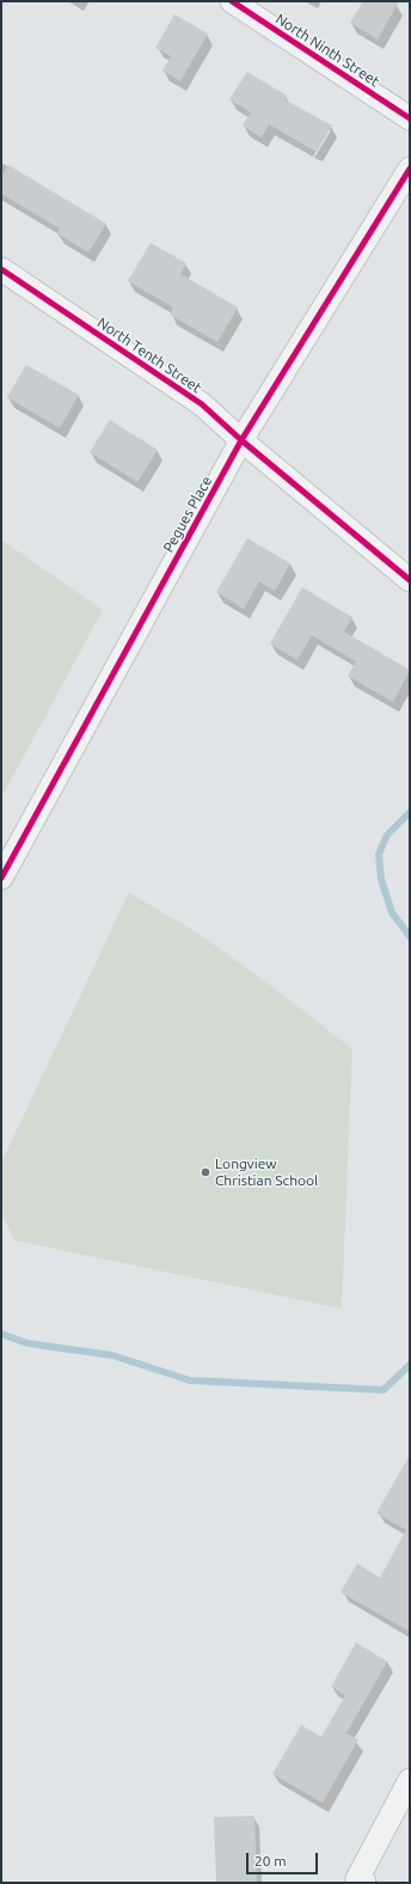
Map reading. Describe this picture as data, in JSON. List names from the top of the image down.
{
  "streets": {
    "street": ["North Ninth Street", "North Tenth Street", "Pegues Place"]
  },
  "crossings": [
    ["North Tenth Street", "Pegues Place"]
  ],
  "places": ["Longview Christian School"],
  "scale_bar": "20 m"
}
